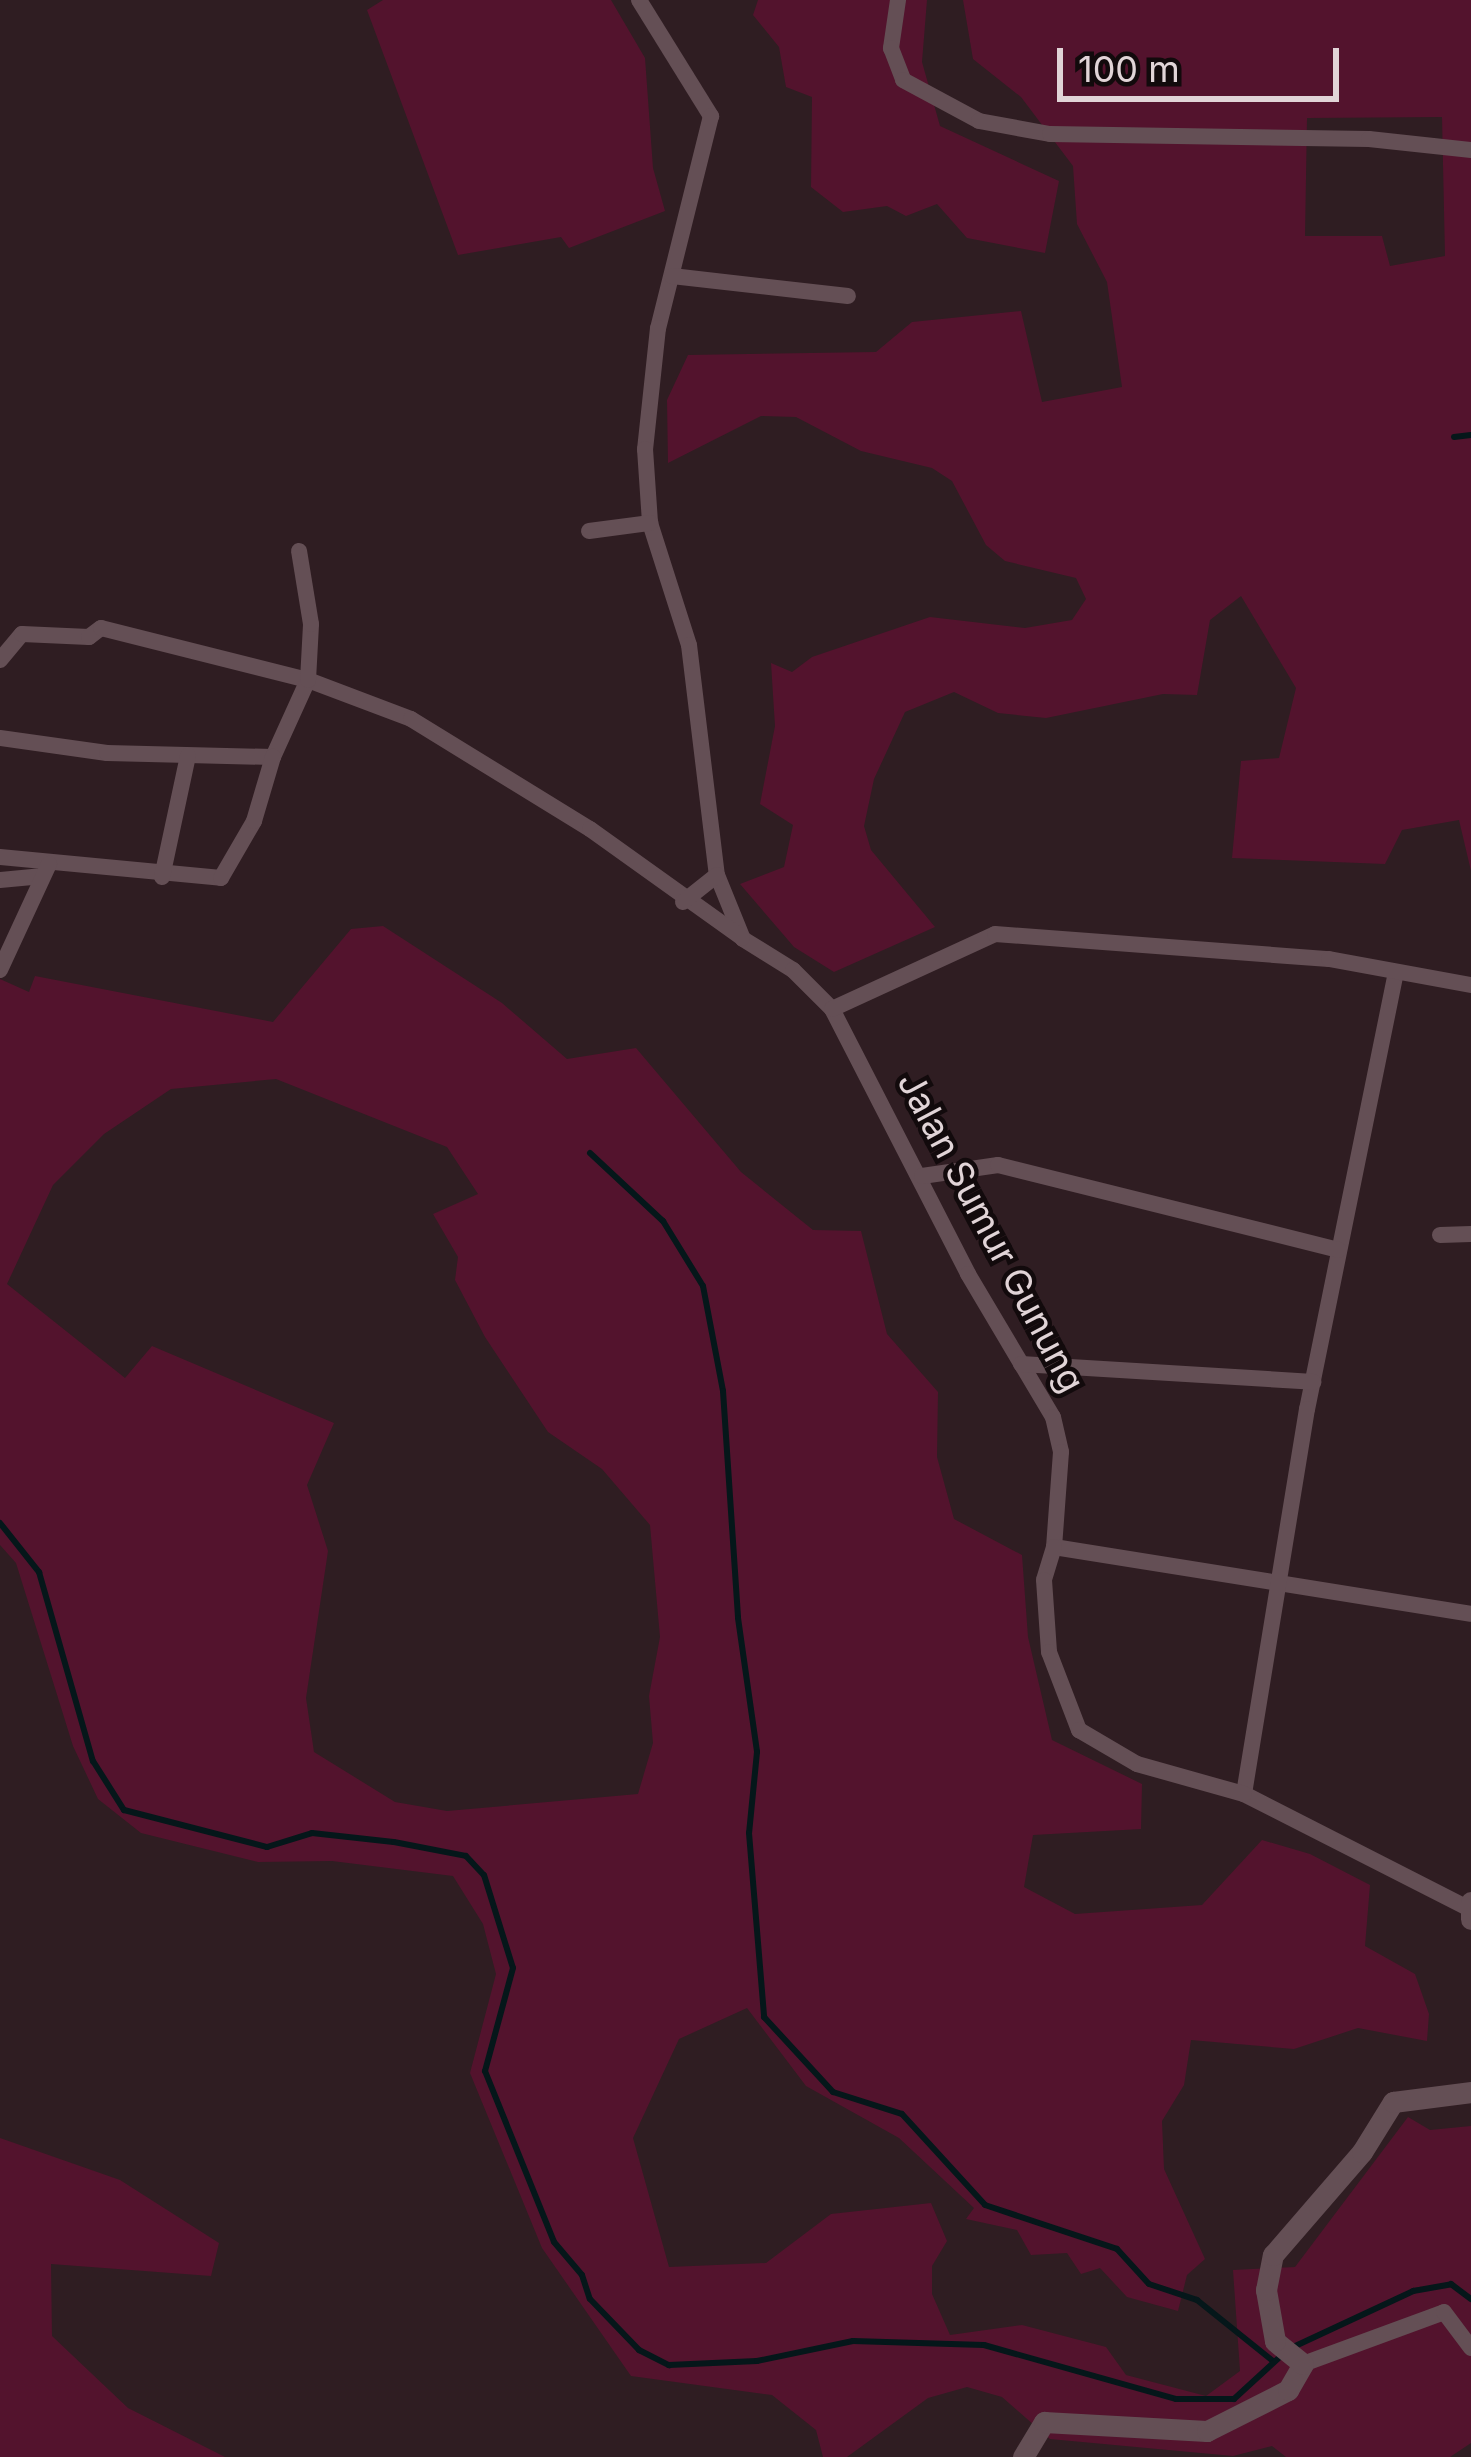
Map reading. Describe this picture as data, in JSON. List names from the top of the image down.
{
  "streets": {
    "street": ["Jalan Sumur Gunung"]
  },
  "scale_bar": "100 m"
}
